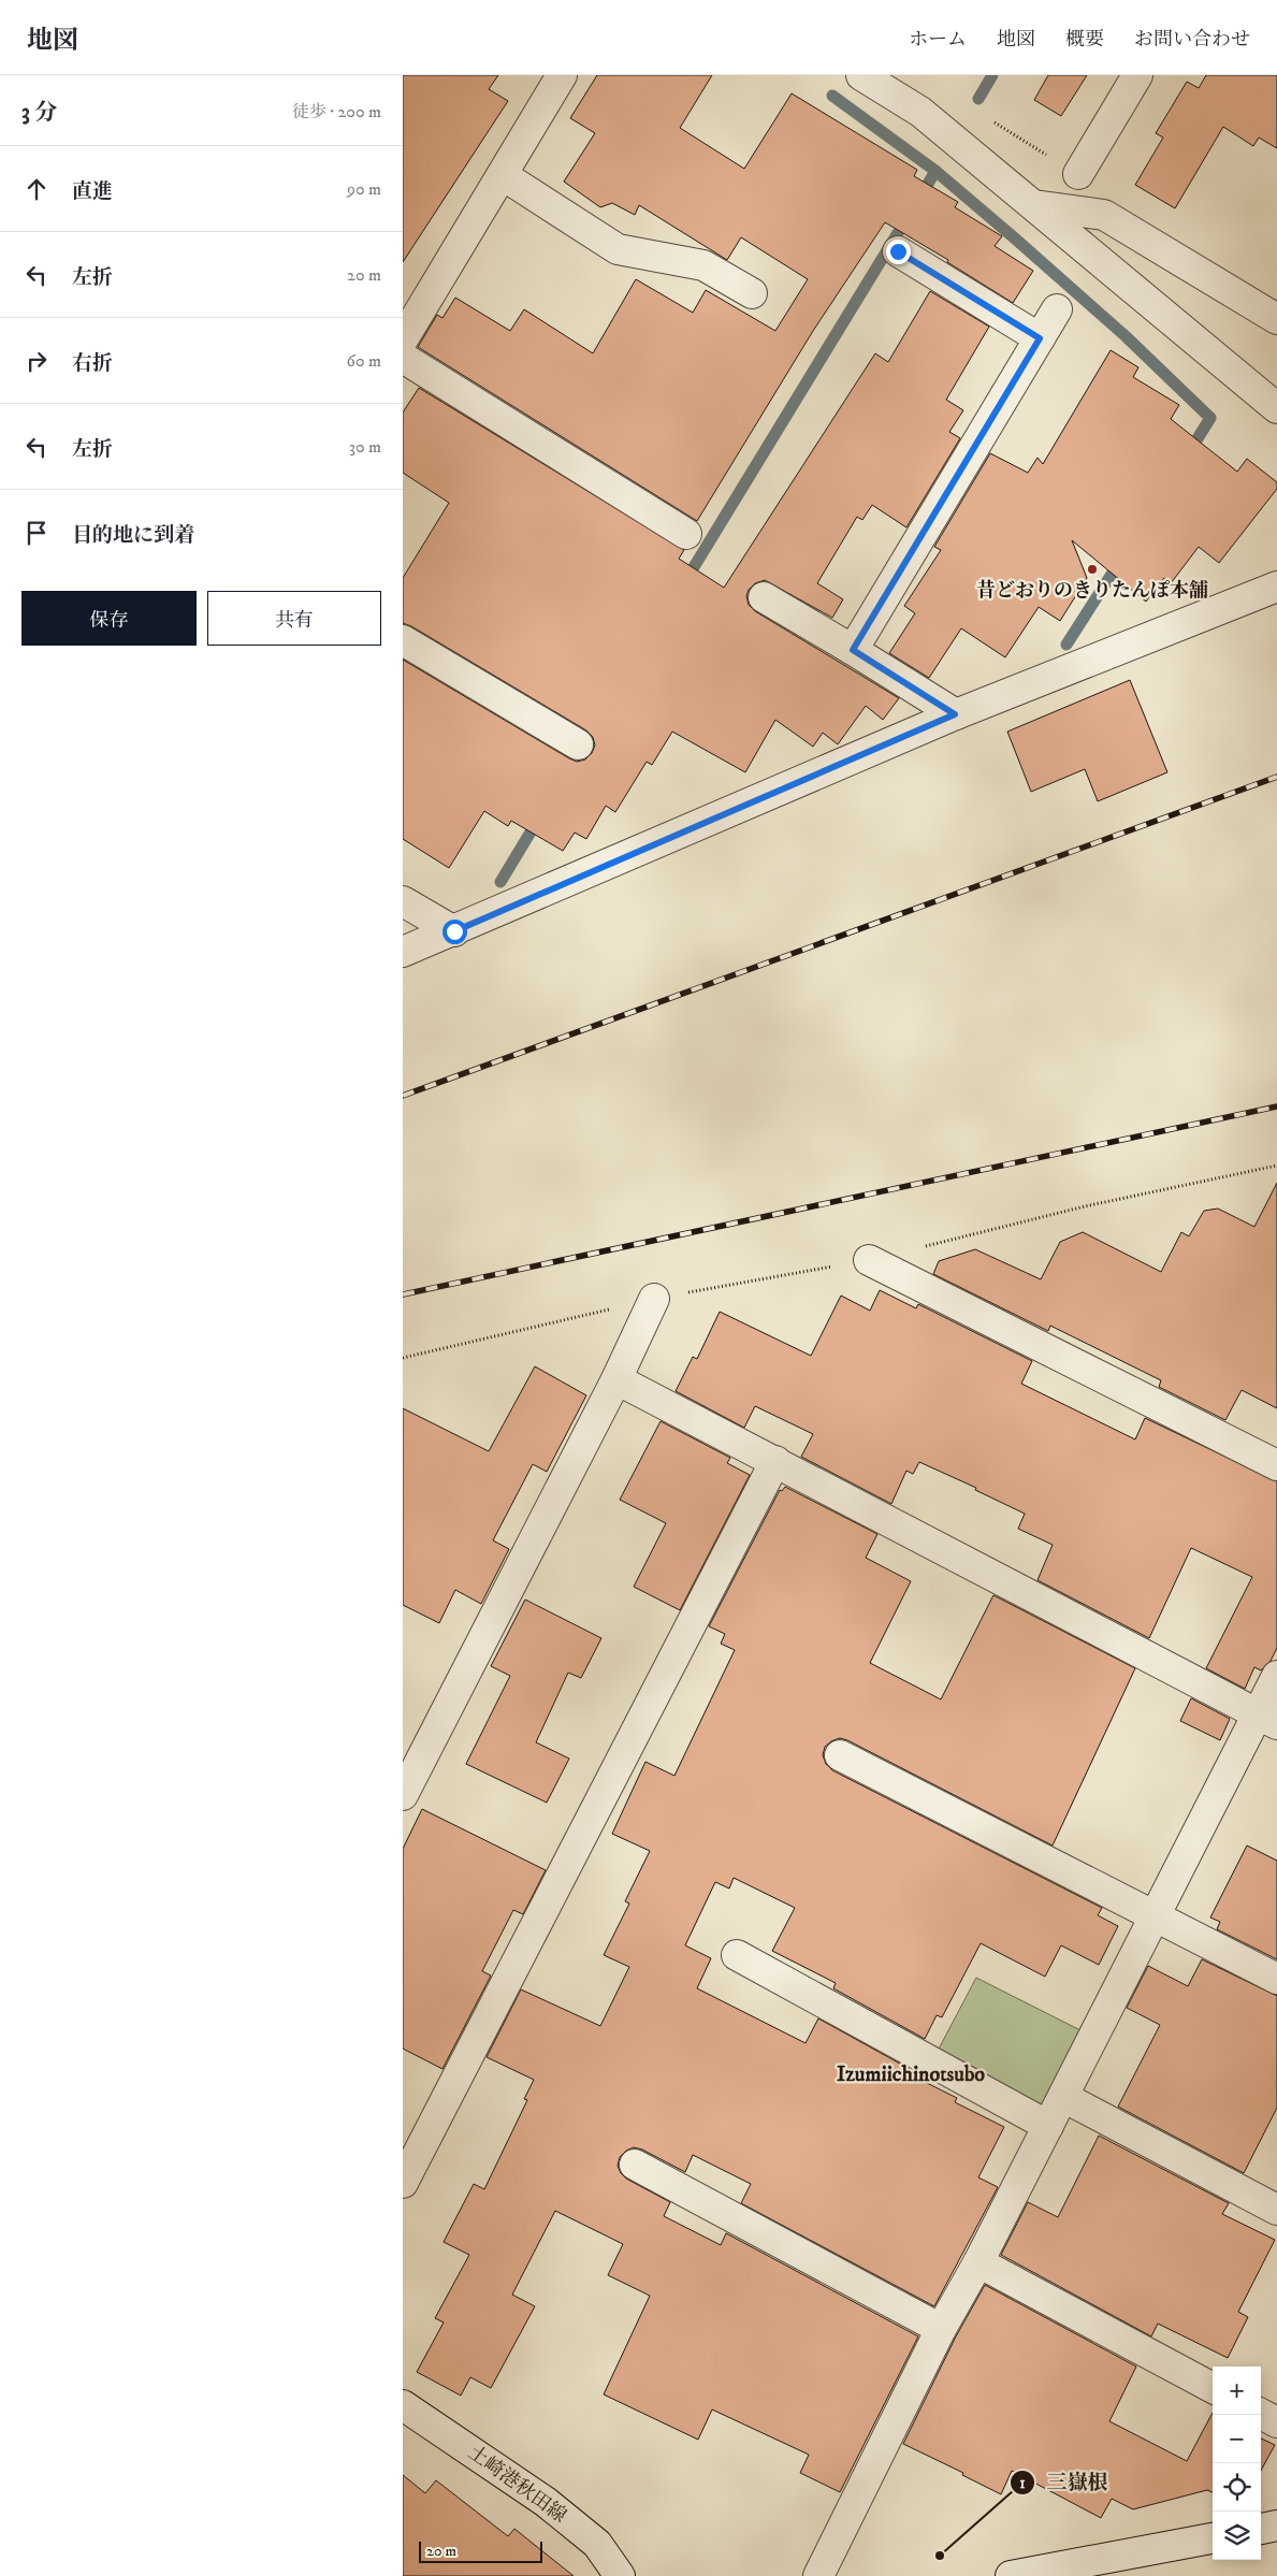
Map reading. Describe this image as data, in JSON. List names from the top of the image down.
{
  "streets": {
    "street": ["土崎港秋田線"]
  },
  "districts": ["Izumiichinotsubo"],
  "places": ["昔どおりのきりたんぽ本舗", "三嶽根"],
  "scale_bar": "20 m",
  "page": {
    "header": "地図",
    "nav": [
      "ホーム",
      "地図",
      "概要",
      "お問い合わせ"
    ],
    "heading": ["3 分", "徒歩 · 200 m"],
    "list": [
      ["直進", "90 m"],
      ["左折", "20 m"],
      ["右折", "60 m"],
      ["左折", "30 m"],
      "目的地に到着"
    ],
    "buttons": ["保存", "共有"],
    "map_buttons": ["+", "−"],
    "scale": "20 m"
  }
}
